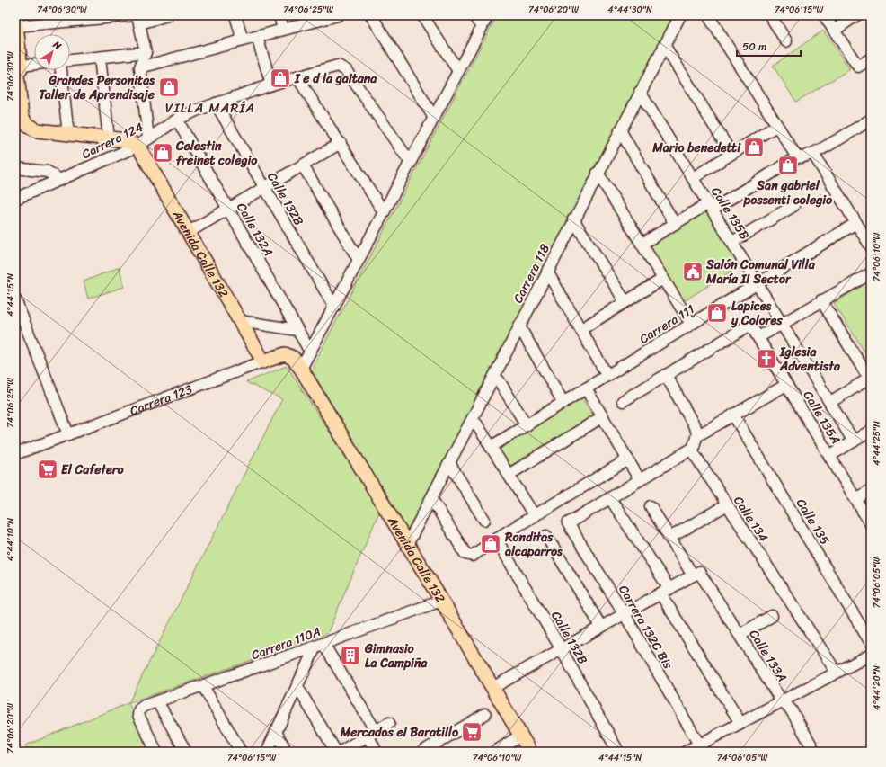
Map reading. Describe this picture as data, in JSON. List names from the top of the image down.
{
  "streets": {
    "main road": ["Avenida Calle 132", "Carrera 123"],
    "street": [
      "Carrera 124",
      "Calle 132B",
      "Calle 135B",
      "Calle 132A",
      "Carrera 118",
      "Carrera 111",
      "Calle 135A",
      "Calle 134",
      "Calle 135",
      "Carrera 132C Bis",
      "Carrera 110A",
      "Calle 133A"
    ]
  },
  "crossings": [
    ["Carrera 124", "Calle 132B"],
    ["Carrera 124", "Calle 132A"],
    ["Carrera 124", "Avenida Calle 132"],
    ["Calle 135B", "Carrera 118"],
    ["Calle 135B", "Carrera 111"],
    ["Avenida Calle 132", "Carrera 118"],
    ["Avenida Calle 132", "Carrera 123"],
    ["Avenida Calle 132", "Carrera 110A"]
  ],
  "districts": ["VILLA MARÍA"],
  "places": {
    "shop": [
      "I e d la gaitana",
      "Grandes Personitas Taller de Aprendisaje",
      "Mario benedetti",
      "Celestin freinet colegio",
      "San gabriel possenti colegio",
      "Lapices y Colores",
      "Ronditas alcaparros"
    ],
    "public building": ["Salón Comunal Villa María II Sector"],
    "church": ["Iglesia Adventista"],
    "supermarket": ["El Cafetero", "Mercados el Baratillo"],
    "building": ["Gimnasio La Campiña"]
  },
  "scale_bar": "50 m",
  "north": "top right",
  "coordinates": [
    "74°06'30\"W",
    "74°06'25\"W",
    "74°06'20\"W",
    "4°44'30\"N",
    "74°06'15\"W",
    "74°06'10\"W",
    "4°44'15\"N",
    "4°44'25\"N",
    "4°44'10\"N",
    "74°06'05\"W",
    "4°44'20\"N"
  ]
}
